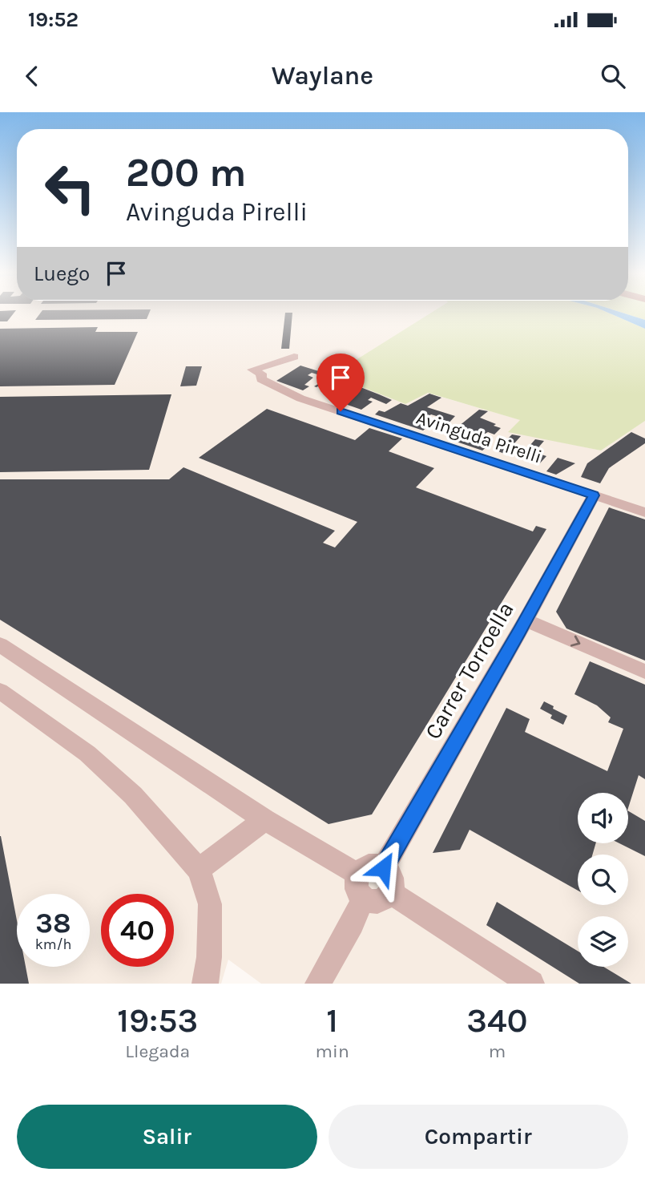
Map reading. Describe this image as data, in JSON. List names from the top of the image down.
{
  "streets": {
    "street": ["Avinguda Pirelli", "Carrer Torroella"]
  },
  "crossings": [
    ["Avinguda Pirelli", "Carrer Torroella"]
  ],
  "page": {
    "status": "19:52",
    "header": "Waylane",
    "turn": ["200 m", "Avinguda Pirelli"],
    "then": "Luego",
    "speed": "38 km/h",
    "limit": "40",
    "eta": [
      "19:53",
      "Llegada",
      "1",
      "min",
      "340",
      "m"
    ],
    "buttons": ["Salir", "Compartir"]
  }
}
